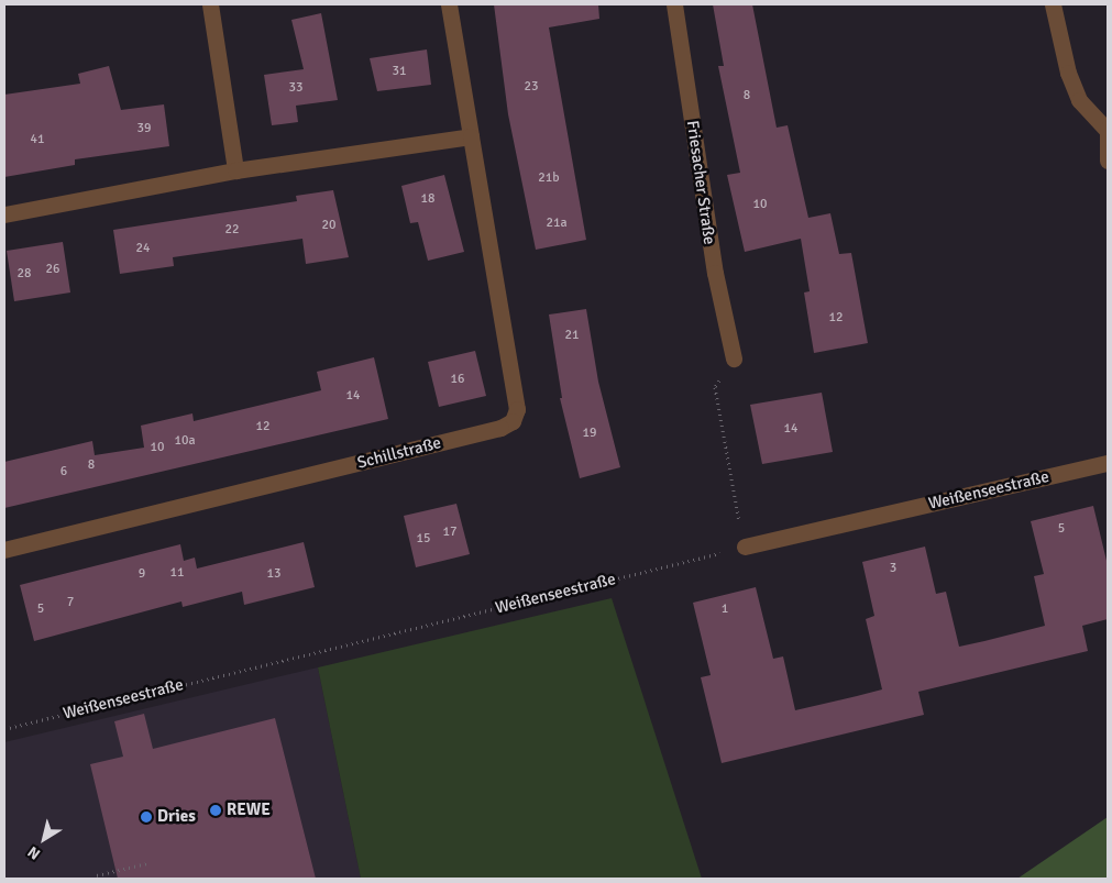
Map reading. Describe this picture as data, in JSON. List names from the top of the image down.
{
  "streets": {
    "street": ["Friesacher Straße", "Schillstraße", "Weißenseestraße"]
  },
  "places": ["REWE", "Dries"],
  "house_numbers": [
    "31",
    "23",
    "33",
    "8",
    "39",
    "41",
    "21b",
    "18",
    "10",
    "21a",
    "20",
    "22",
    "24",
    "26",
    "28",
    "12",
    "21",
    "16",
    "14",
    "12",
    "14",
    "19",
    "10a",
    "10",
    "8",
    "6",
    "5",
    "17",
    "15",
    "3",
    "11",
    "9",
    "13",
    "7",
    "5",
    "1"
  ],
  "north": "bottom left"
}
